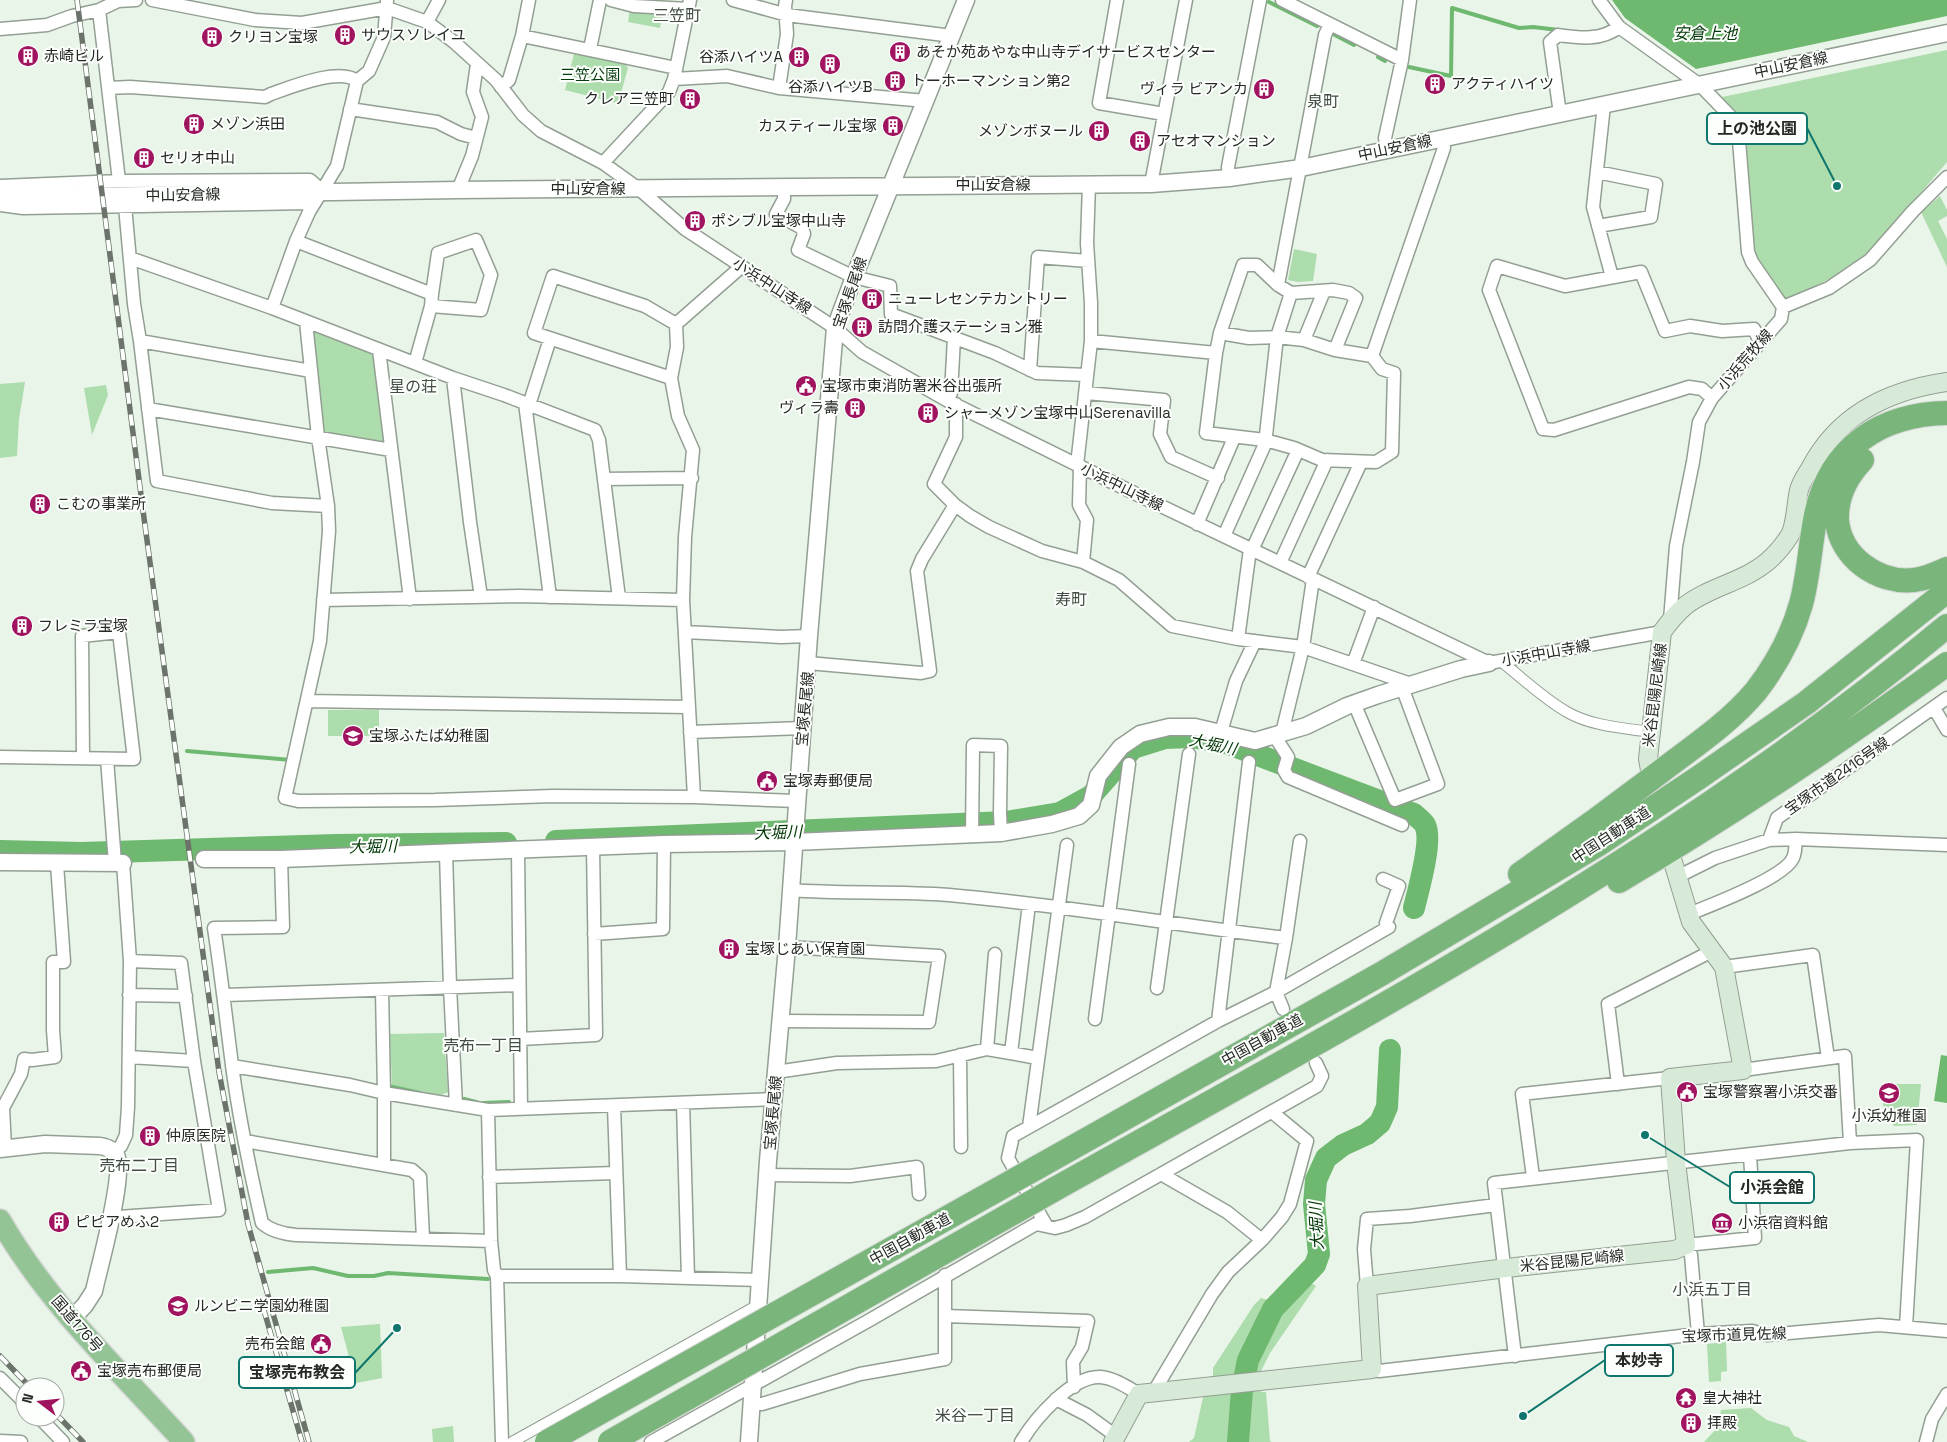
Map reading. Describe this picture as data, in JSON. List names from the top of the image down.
{
  "streets": {
    "highway": ["中国自動車道", "国道176号"],
    "main road": ["米谷昆陽尼崎線"],
    "street": [
      "中山安倉線",
      "小浜中山寺線",
      "宝塚長尾線",
      "小浜荒牧線",
      "宝塚市道2416号線",
      "宝塚市道見佐線"
    ]
  },
  "crossings": [
    ["中山安倉線", "小浜中山寺線"],
    ["中山安倉線", "宝塚長尾線"],
    ["小浜中山寺線", "宝塚長尾線"],
    ["小浜中山寺線", "小浜荒牧線"],
    ["小浜中山寺線", "米谷昆陽尼崎線"],
    ["小浜荒牧線", "米谷昆陽尼崎線"]
  ],
  "districts": [
    "三笠町",
    "泉町",
    "星の荘",
    "寿町",
    "売布一丁目",
    "売布二丁目",
    "小浜五丁目",
    "米谷一丁目"
  ],
  "water": ["安倉上池", "大堀川"],
  "parks": ["三笠公園"],
  "places": {
    "building": [
      "サウスソレイユ",
      "クリヨン宝塚",
      "あそか苑あやな中山寺デイサービスセンター",
      "赤崎ビル",
      "谷添ハイツA",
      "谷添ハイツB",
      "トーホーマンション第2",
      "アクティハイツ",
      "ヴィラ ビアンカ",
      "クレア三笠町",
      "メゾン浜田",
      "カスティール宝塚",
      "メゾンボヌール",
      "アセオマンション",
      "セリオ中山",
      "ポシブル宝塚中山寺",
      "ニューレセンテカントリー",
      "訪問介護ステーション雅",
      "ヴィラ壽",
      "シャーメゾン宝塚中山Serenavilla",
      "こむの事業所",
      "フレミラ宝塚",
      "宝塚じあい保育園",
      "仲原医院",
      "ピピアめふ2",
      "拝殿"
    ],
    "other": [
      "上の池公園",
      "小浜会館",
      "宝塚売布教会",
      "本妙寺"
    ],
    "public building": [
      "宝塚市東消防署米谷出張所",
      "宝塚寿郵便局",
      "宝塚警察署小浜交番",
      "売布会館",
      "宝塚売布郵便局"
    ],
    "school or university": ["宝塚ふたば幼稚園", "小浜幼稚園", "ルンビニ学園幼稚園"],
    "museum": ["小浜宿資料館"],
    "temple": ["皇大神社"]
  },
  "north": "left"
}
